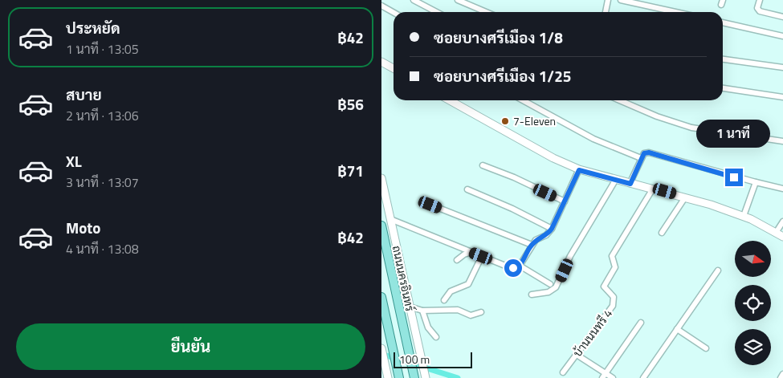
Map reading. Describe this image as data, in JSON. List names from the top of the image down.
{
  "streets": {
    "main road": ["ถนนนครอินทร์"],
    "street": ["บ้านนนทรี 4"]
  },
  "places": ["7-Eleven"],
  "scale_bar": "100 m",
  "north": "right",
  "page": {
    "list": [
      {
        "name": "ประหยัด",
        "note": "1 นาที · 13:05",
        "value": "฿42"
      },
      {
        "name": "สบาย",
        "note": "2 นาที · 13:06",
        "value": "฿56"
      },
      {
        "name": "XL",
        "note": "3 นาที · 13:07",
        "value": "฿71"
      },
      {
        "name": "Moto",
        "note": "4 นาที · 13:08",
        "value": "฿42"
      }
    ],
    "banner": ["ซอยบางศรีเมือง 1/8", "ซอยบางศรีเมือง 1/25"],
    "bubble": "1 นาที",
    "buttons": "ยืนยัน",
    "scale": "100 m"
  }
}
